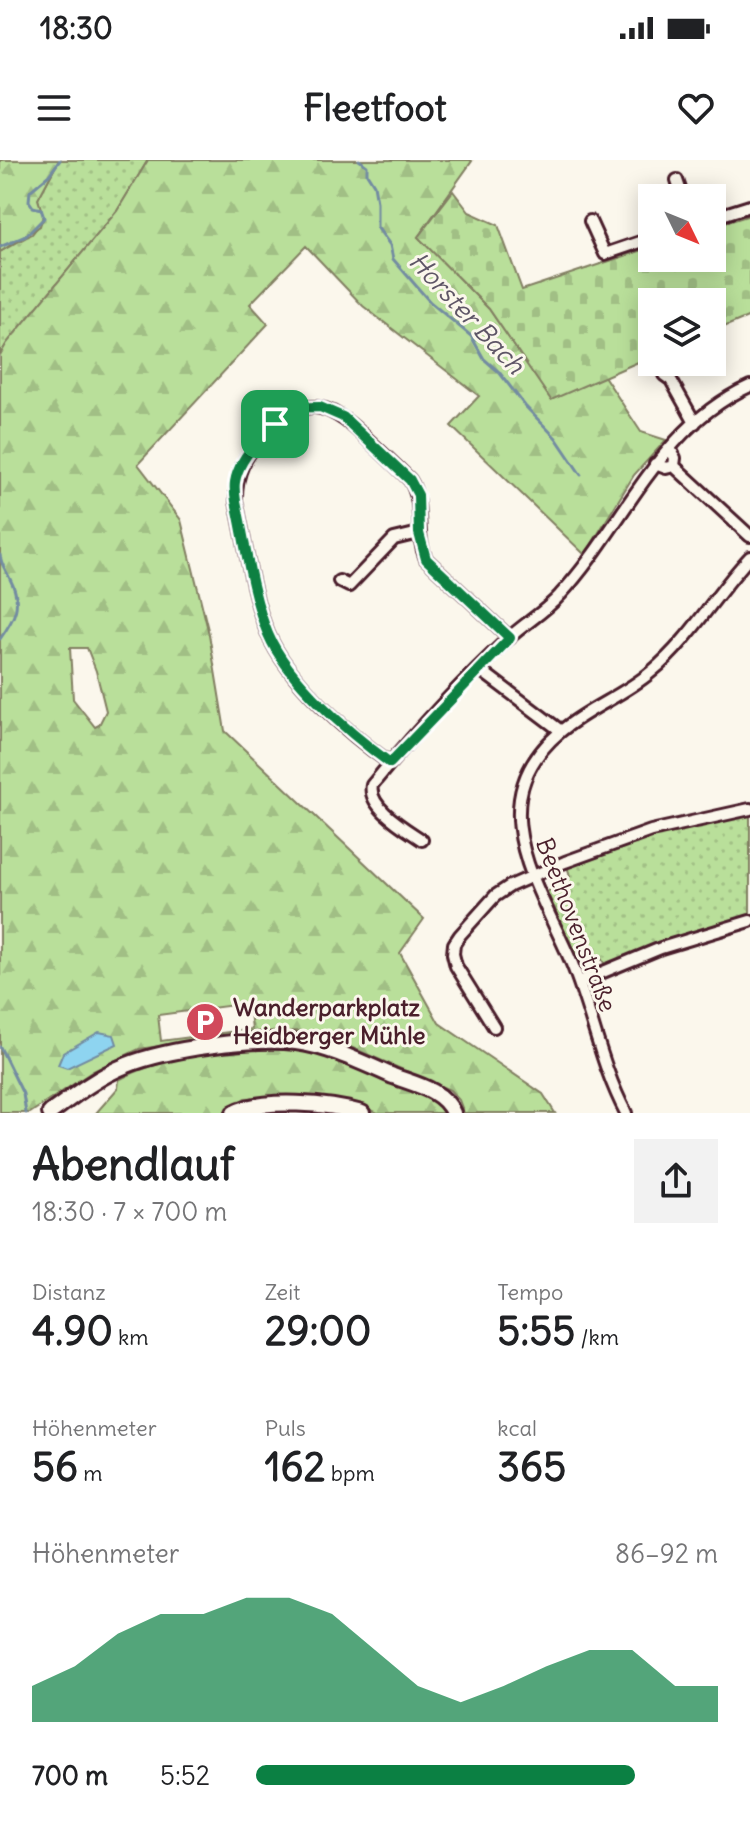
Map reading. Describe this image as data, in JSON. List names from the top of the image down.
{
  "streets": {
    "street": ["Beethovenstraße"]
  },
  "water": ["Horster Bach"],
  "places": {
    "parking": ["Wanderparkplatz Heidberger Mühle"]
  },
  "north": "bottom right",
  "page": {
    "status": "18:30",
    "header": "Fleetfoot",
    "heading": ["Abendlauf", "18:30 · 7 × 700 m"],
    "stats": [
      ["Distanz", "4.90 km"],
      ["Zeit", "29:00"],
      ["Tempo", "5:55 /km"],
      ["Höhenmeter", "56 m"],
      ["Puls", "162 bpm"],
      ["kcal", "365"]
    ],
    "chart": ["Höhenmeter", "86–92 m"],
    "list": [
      {
        "name": "700 m",
        "note": "5:52"
      }
    ]
  }
}
